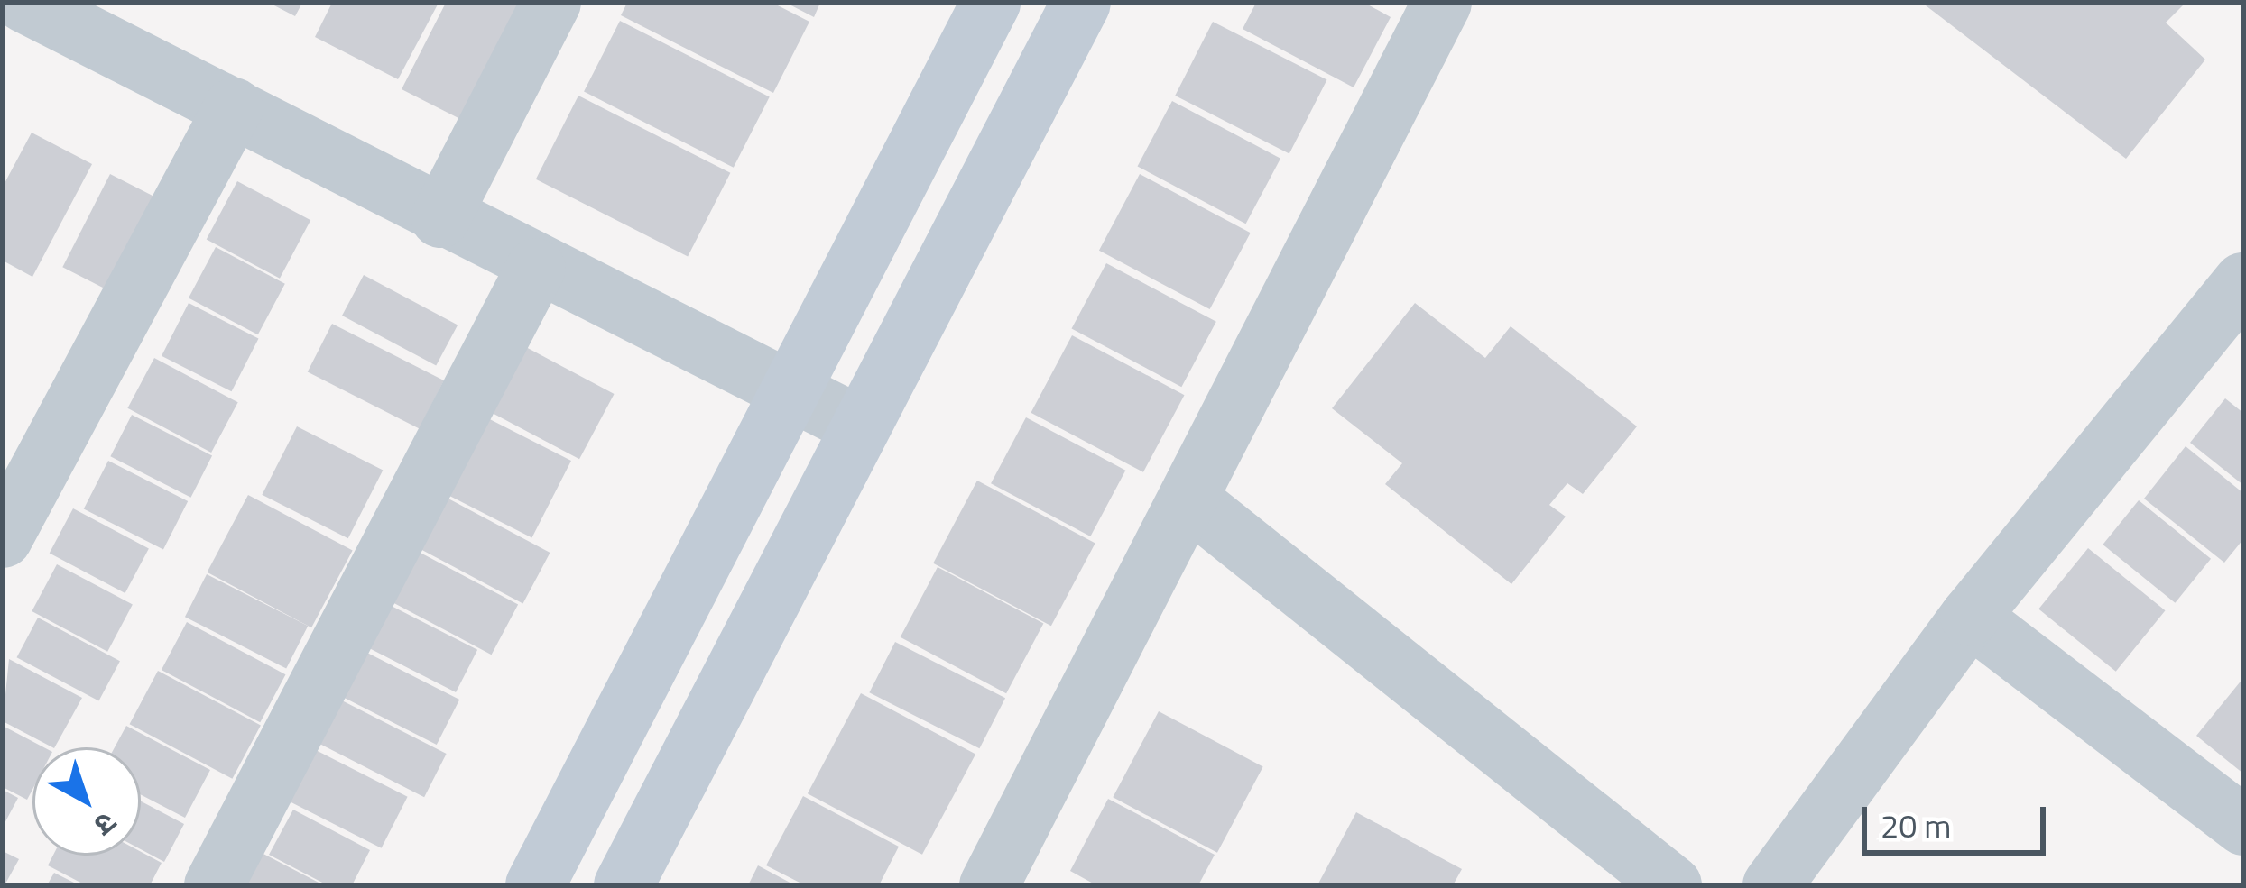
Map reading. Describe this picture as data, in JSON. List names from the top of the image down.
{
  "scale_bar": "20 m",
  "north": "bottom right"
}
